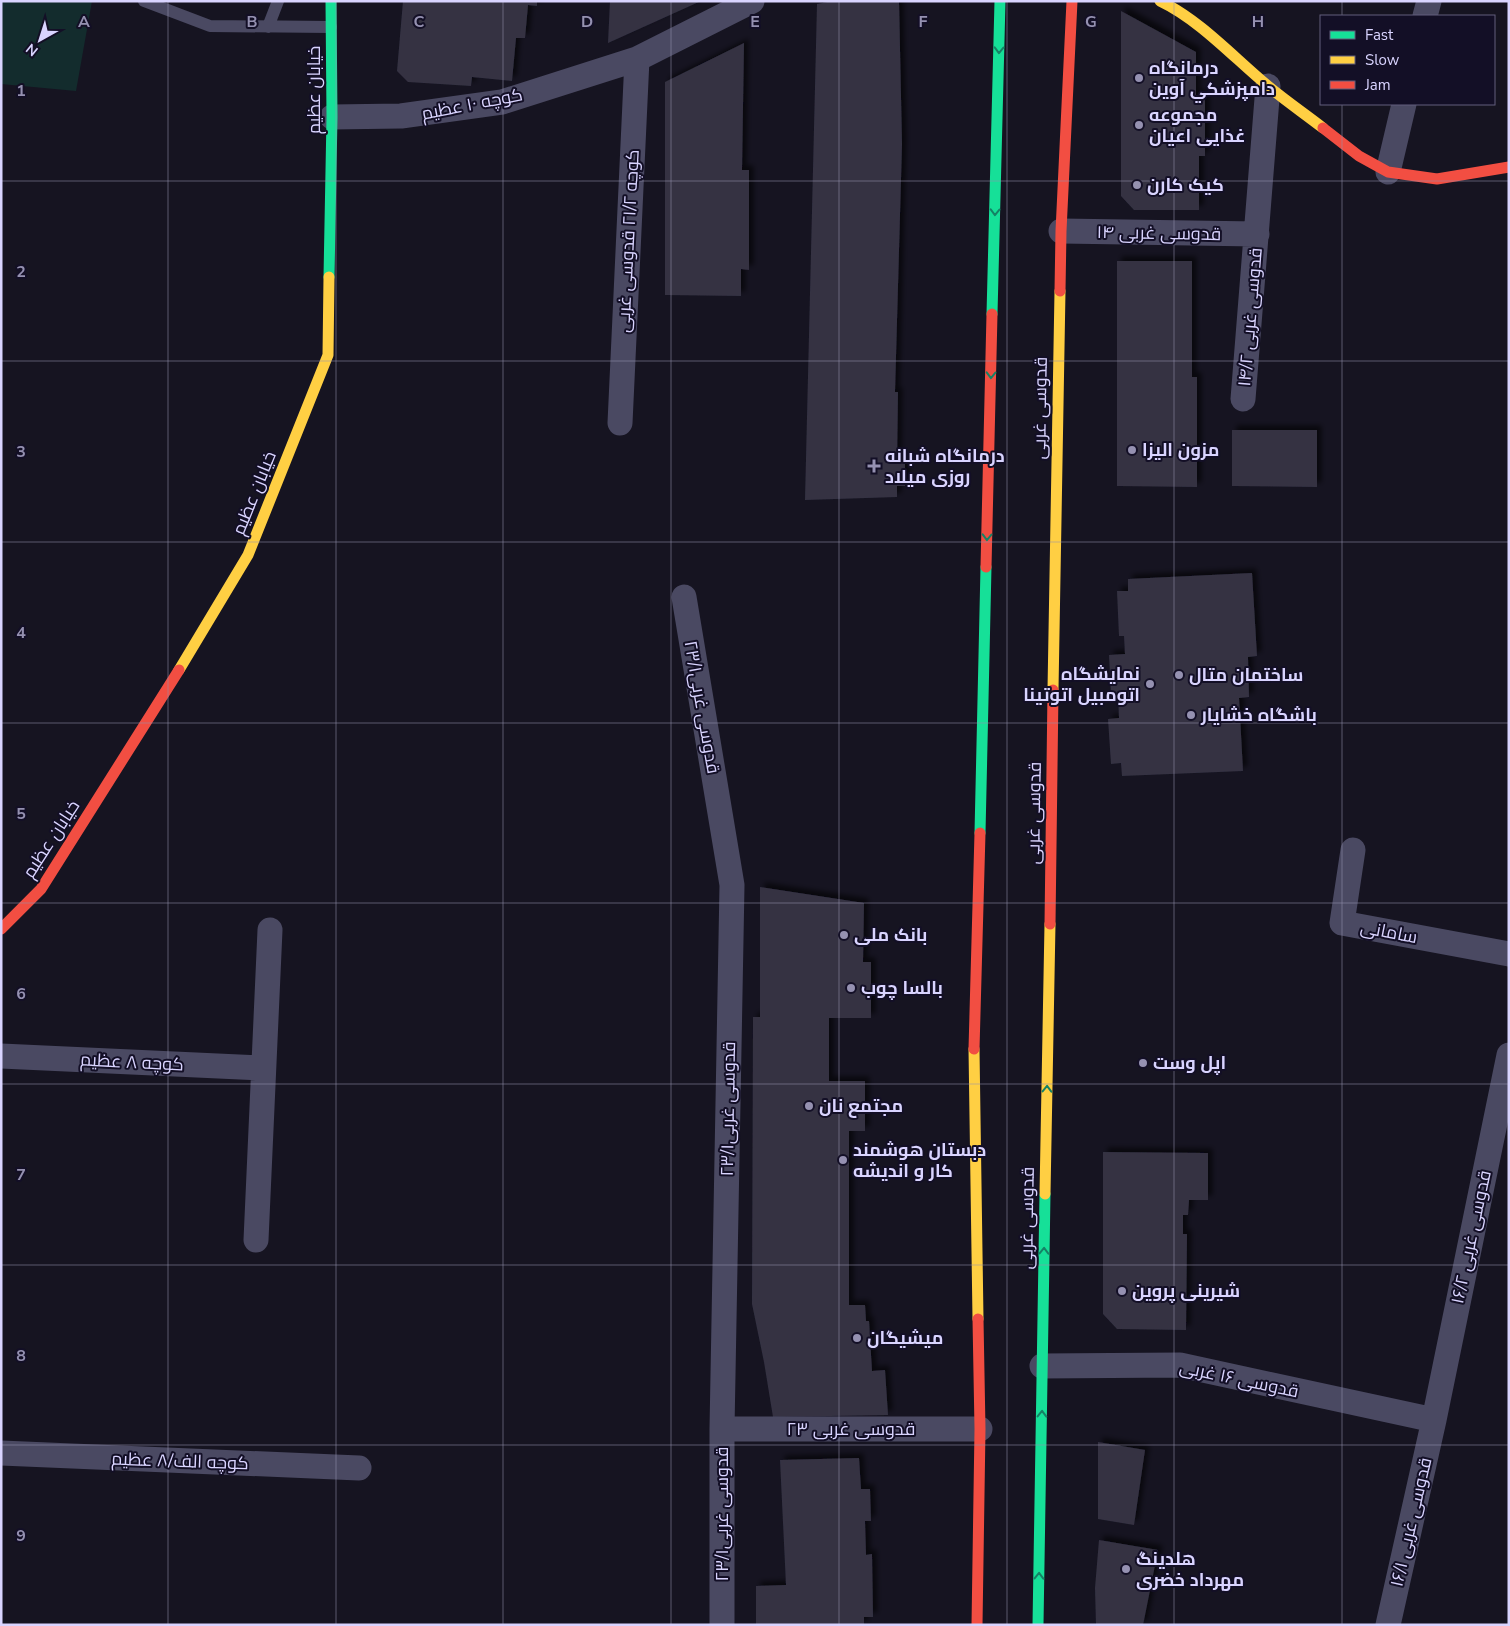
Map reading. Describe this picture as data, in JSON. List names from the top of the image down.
{
  "streets": {
    "main road": ["خیابان عظیم", "قدوسی غربی"],
    "street": [
      "کوچه ۱۰ عظیم",
      "۱۴ قدوسی غربی",
      "کوچه ۲۱/۲ قدوسی غربی",
      "۱۴/۲ قدوسی غربی",
      "قدوسی غربی۲۳/۱",
      "سامانی",
      "کوچه ۸ عظیم",
      "۱۶/۲ قدوسی غربی",
      "قدوسی ۱۶ غربی",
      "۲۳ قدوسی غربی",
      "کوچه الف/۸ عظیم",
      "۱۶/۱ قدوسی غربی"
    ]
  },
  "crossings": [
    ["خیابان عظیم", "کوچه ۱۰ عظیم"],
    ["کوچه ۱۰ عظیم", "کوچه ۲۱/۲ قدوسی غربی"],
    ["۱۴ قدوسی غربی", "۱۴/۲ قدوسی غربی"],
    ["۱۴ قدوسی غربی", "قدوسی غربی"],
    ["قدوسی غربی", "قدوسی ۱۶ غربی"],
    ["قدوسی غربی۲۳/۱", "۲۳ قدوسی غربی"],
    ["۱۶/۲ قدوسی غربی", "قدوسی ۱۶ غربی"],
    ["۱۶/۲ قدوسی غربی", "۱۶/۱ قدوسی غربی"],
    ["قدوسی ۱۶ غربی", "۱۶/۱ قدوسی غربی"]
  ],
  "places": {
    "other": [
      "درمانگاه دامپزشكي آوين",
      "مجموعه غذایی اعیان",
      "کیک کارن",
      "مزون الیزا",
      "ساختمان متال",
      "نمایشگاه اتومبیل اتوتینا",
      "باشگاه خشایار",
      "بانک ملی",
      "بالسا چوب",
      "اپل وست",
      "مجتمع نان",
      "دبستان هوشمند کار و اندیشه",
      "شیرینی پروین",
      "میشیگان",
      "هلدینگ مهرداد خضری"
    ],
    "health": ["درمانگاه شبانه روزی میلاد"]
  },
  "legend": ["Fast", "Slow", "Jam"],
  "north": "bottom left",
  "grid": {
    "columns": [
      "A",
      "B",
      "C",
      "D",
      "E",
      "F",
      "G",
      "H"
    ],
    "rows": [
      "1",
      "2",
      "3",
      "4",
      "5",
      "6",
      "7",
      "8",
      "9"
    ]
  }
}
